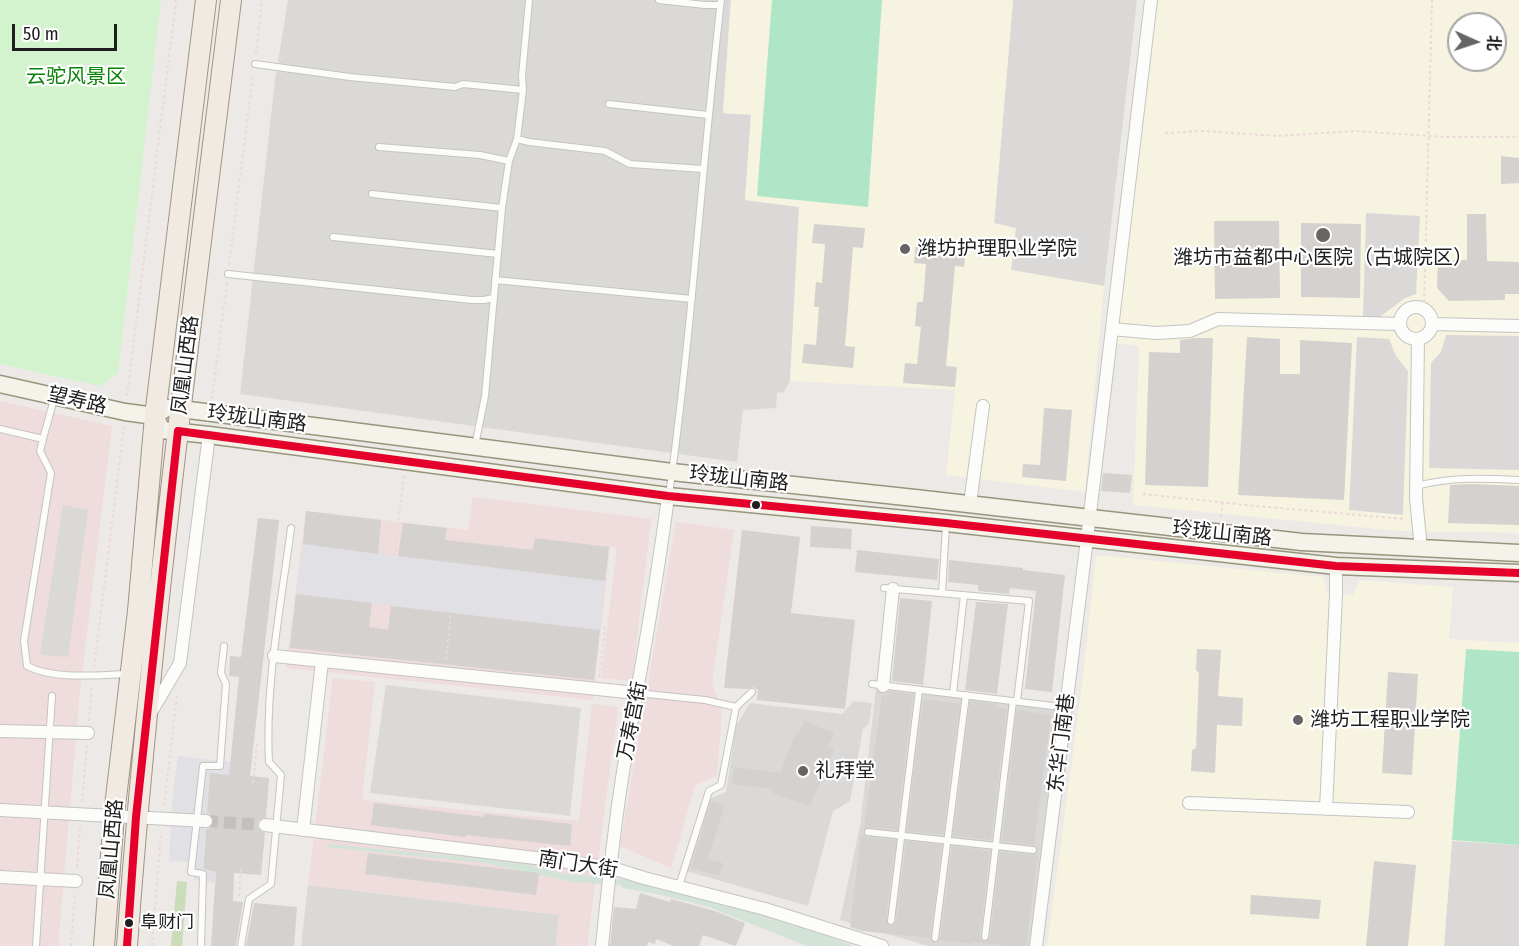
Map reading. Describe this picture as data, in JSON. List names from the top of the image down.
{
  "streets": {
    "main road": ["凤凰山西路", "望寿路", "玲珑山南路"],
    "street": ["万寿宫街", "东华门南巷", "南门大街"]
  },
  "crossings": [
    ["凤凰山西路", "望寿路"],
    ["凤凰山西路", "玲珑山南路"],
    ["望寿路", "玲珑山南路"],
    ["玲珑山南路", "万寿宫街"],
    ["玲珑山南路", "东华门南巷"],
    ["万寿宫街", "南门大街"]
  ],
  "parks": ["云驼风景区"],
  "places": [
    "潍坊市益都中心医院（古城院区）",
    "潍坊护理职业学院",
    "潍坊工程职业学院",
    "礼拜堂",
    "阜财门"
  ],
  "scale_bar": "50 m",
  "north": "right"
}
